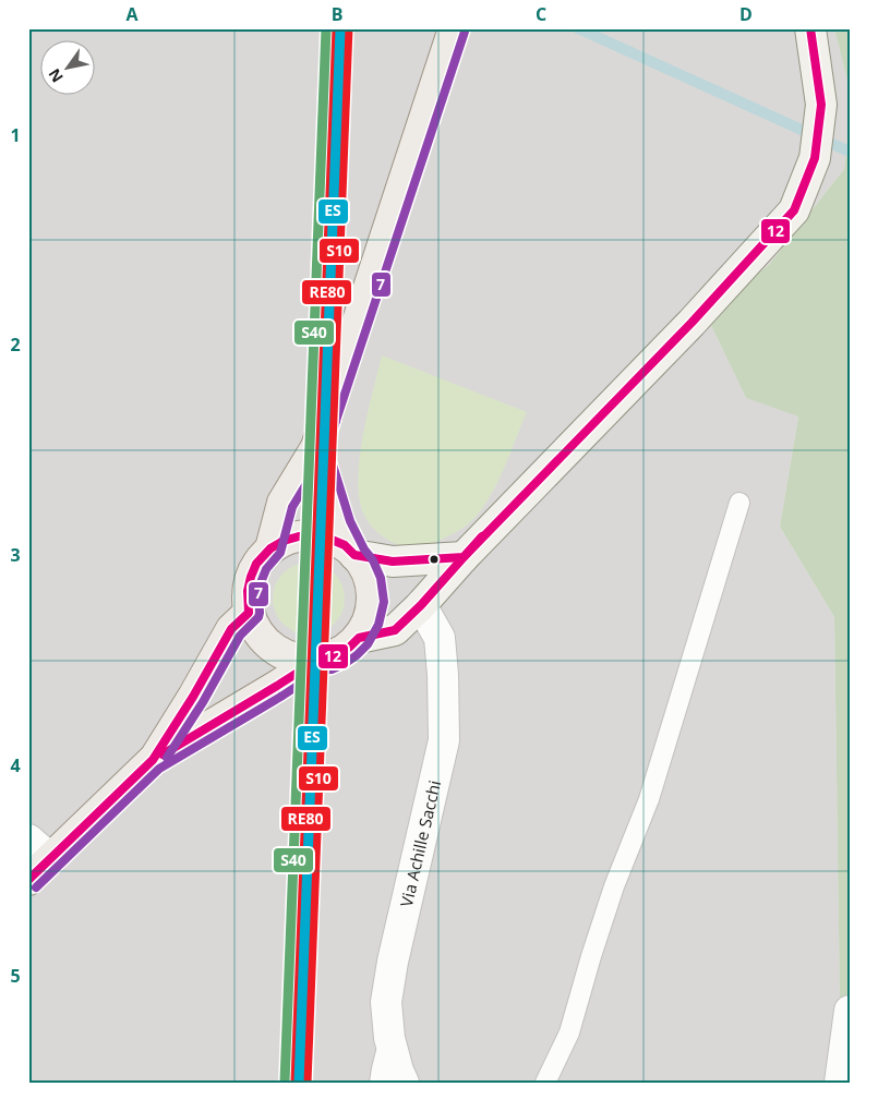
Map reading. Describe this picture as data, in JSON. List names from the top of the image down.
{
  "streets": {
    "street": ["Via Achille Sacchi"]
  },
  "lines": [
    "transit line RE80",
    "transit line S10",
    "transit line S40",
    "transit line 12",
    "transit line ES",
    "transit line 7"
  ],
  "north": "bottom left",
  "grid": {
    "columns": [
      "A",
      "B",
      "C",
      "D"
    ],
    "rows": [
      "1",
      "2",
      "3",
      "4",
      "5"
    ]
  }
}
